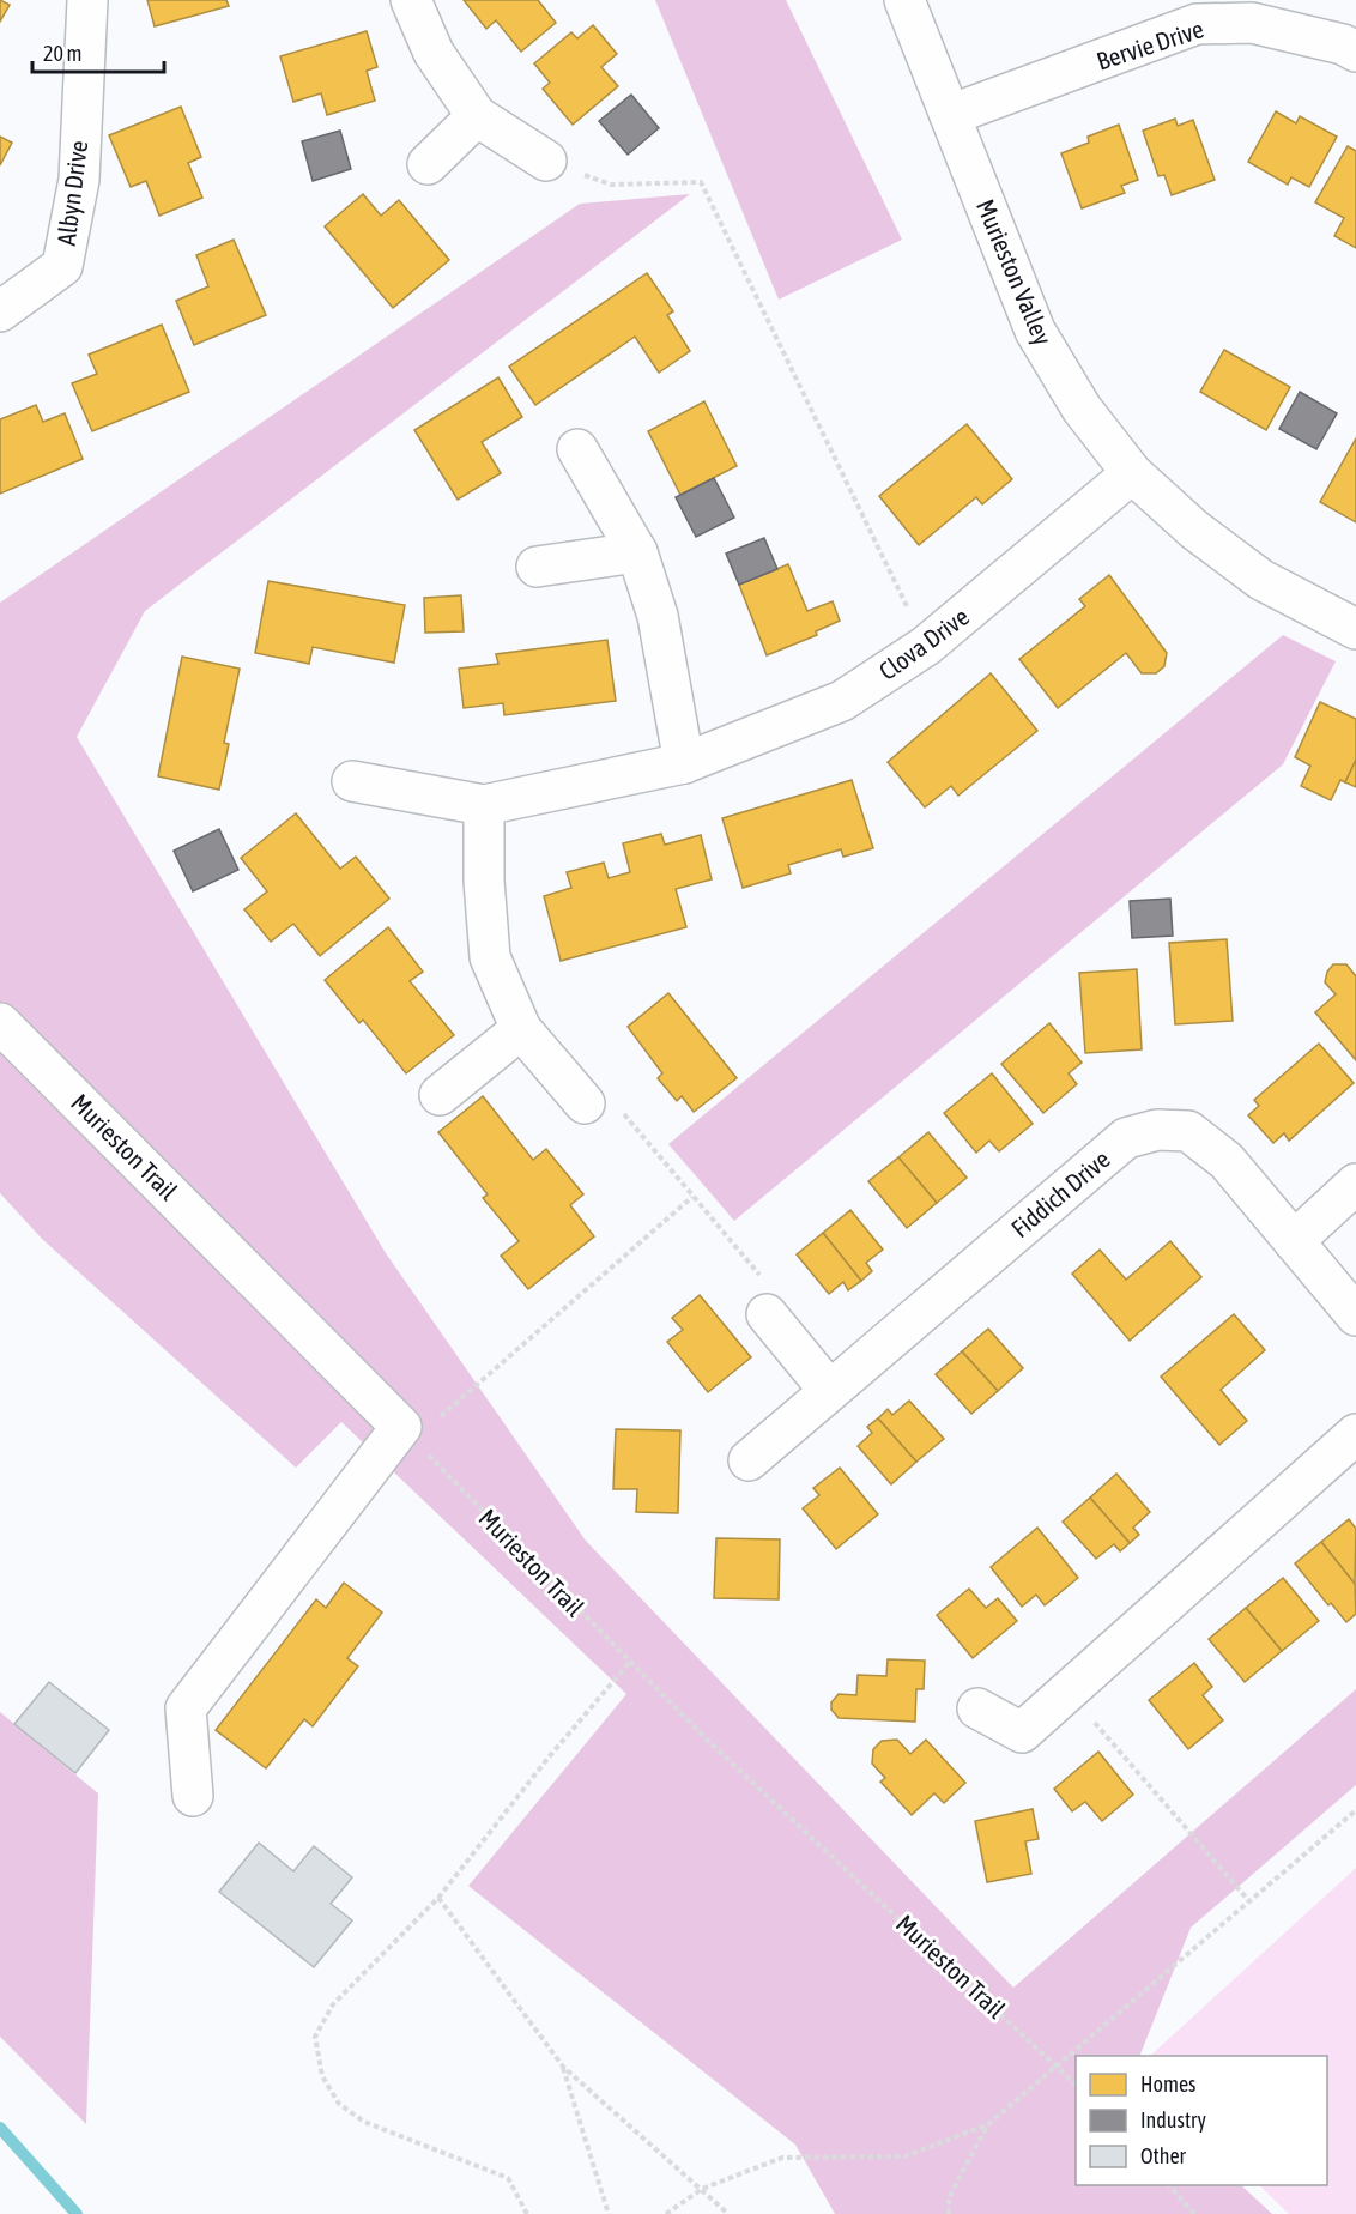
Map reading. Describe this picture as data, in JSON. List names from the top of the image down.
{
  "streets": {
    "street": [
      "Bervie Drive",
      "Albyn Drive",
      "Murieston Valley",
      "Clova Drive",
      "Murieston Trail",
      "Fiddich Drive"
    ]
  },
  "crossings": [
    ["Bervie Drive", "Murieston Valley"],
    ["Murieston Valley", "Clova Drive"]
  ],
  "legend": ["Homes", "Industry", "Other"],
  "scale_bar": "20 m"
}
